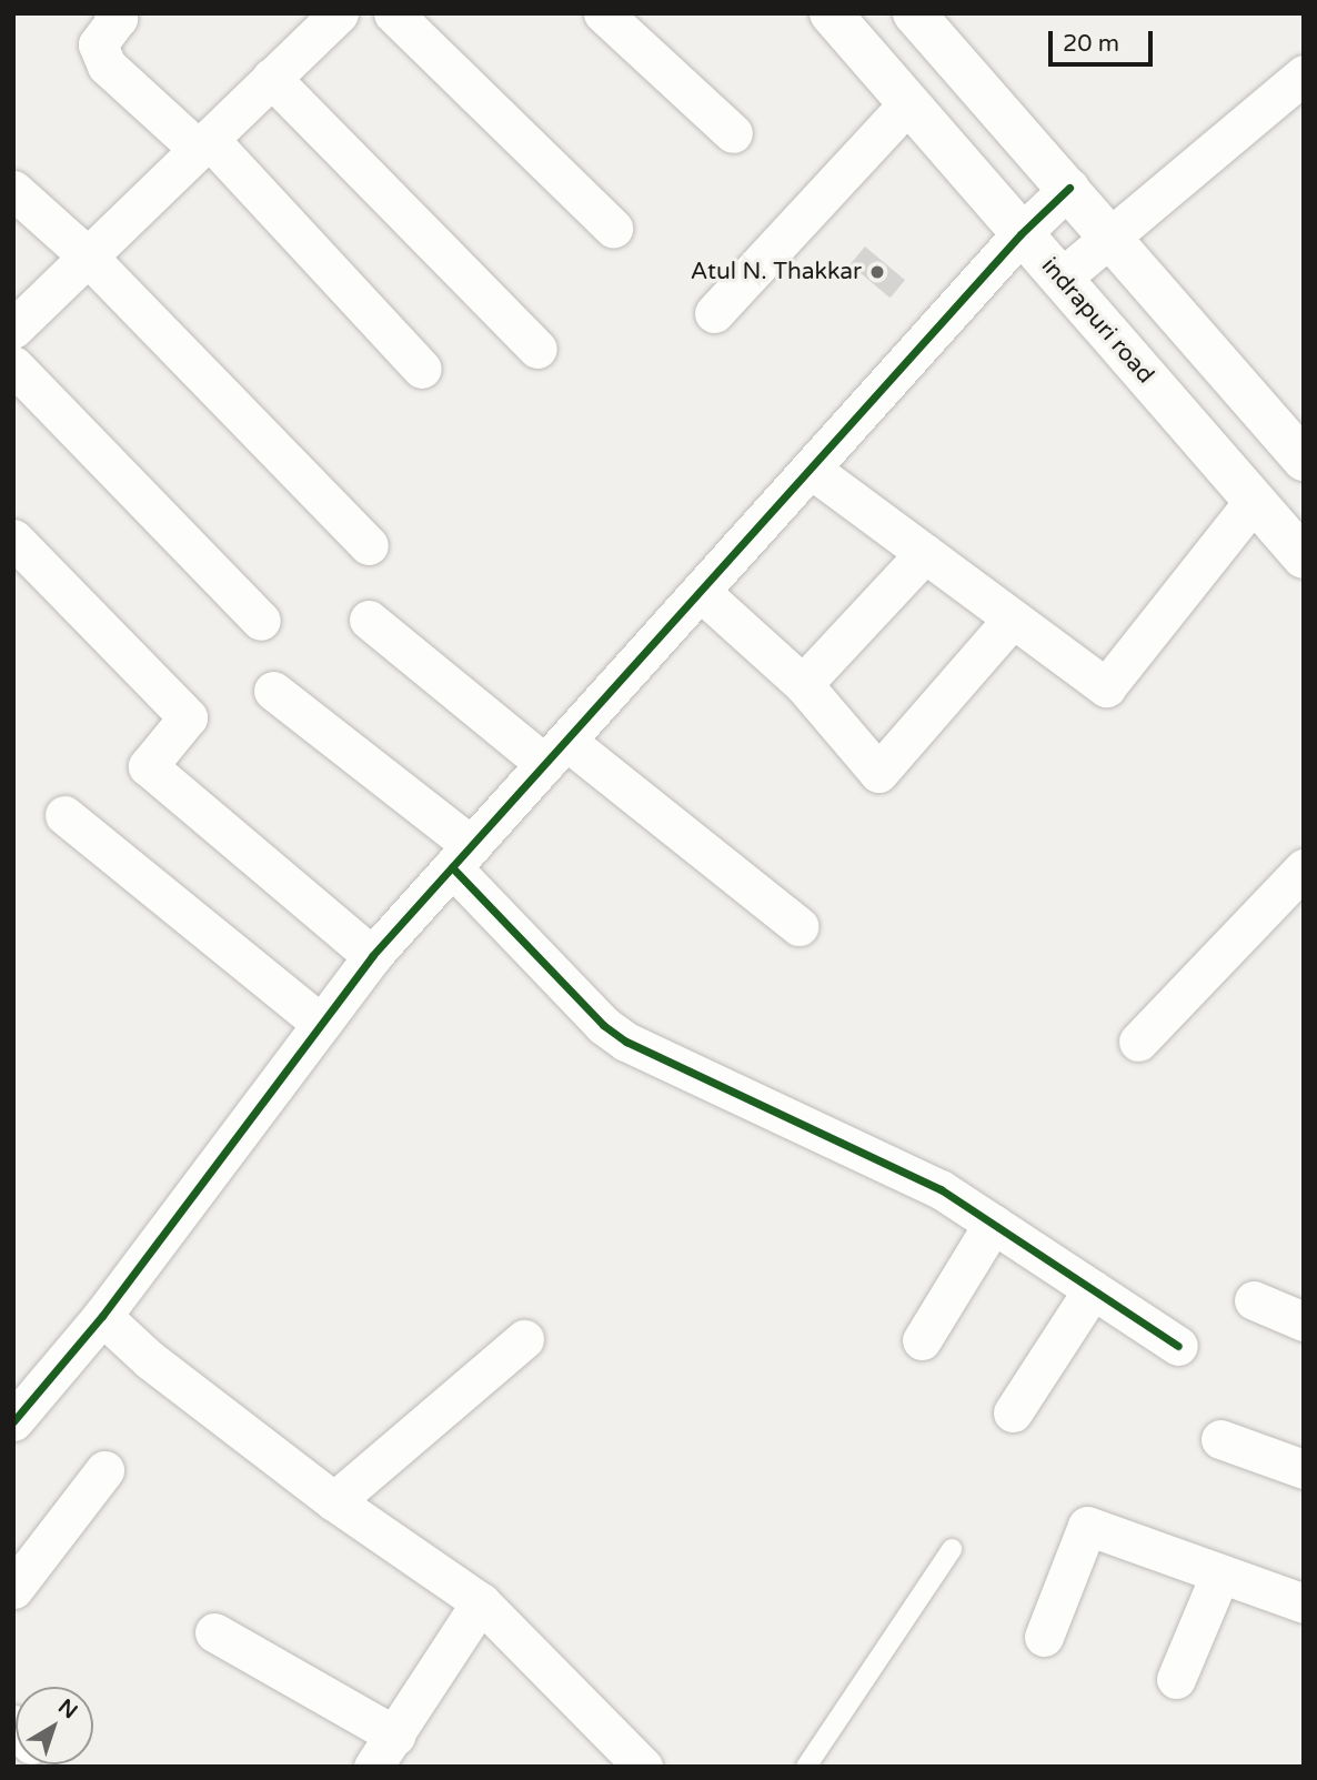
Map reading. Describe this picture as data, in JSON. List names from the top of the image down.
{
  "streets": {
    "main road": ["indrapuri road"]
  },
  "places": ["Atul N. Thakkar"],
  "scale_bar": "20 m",
  "north": "top right"
}
